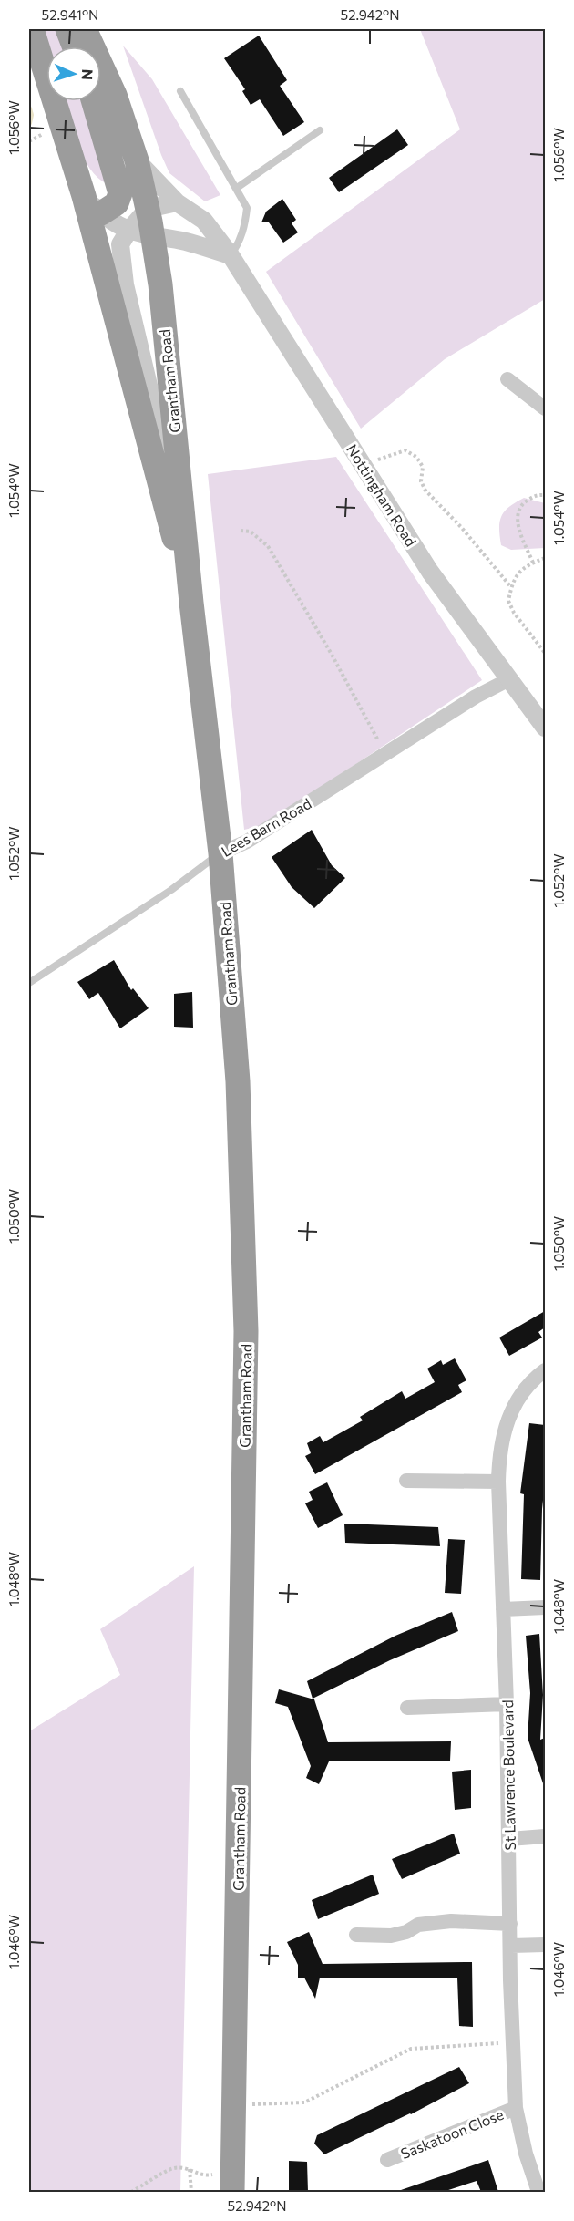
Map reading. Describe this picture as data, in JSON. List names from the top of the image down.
{
  "streets": {
    "highway": ["Grantham Road"],
    "street": [
      "Nottingham Road",
      "Lees Barn Road",
      "St Lawrence Boulevard",
      "Saskatoon Close"
    ]
  },
  "crossings": [
    ["Grantham Road", "Nottingham Road"],
    ["Grantham Road", "Lees Barn Road"],
    ["Nottingham Road", "Lees Barn Road"],
    ["St Lawrence Boulevard", "Saskatoon Close"]
  ],
  "north": "right",
  "coordinates": [
    "52.941°N",
    "52.942°N",
    "1.056°W",
    "1.054°W",
    "1.052°W",
    "1.050°W",
    "1.048°W",
    "1.046°W"
  ]
}
